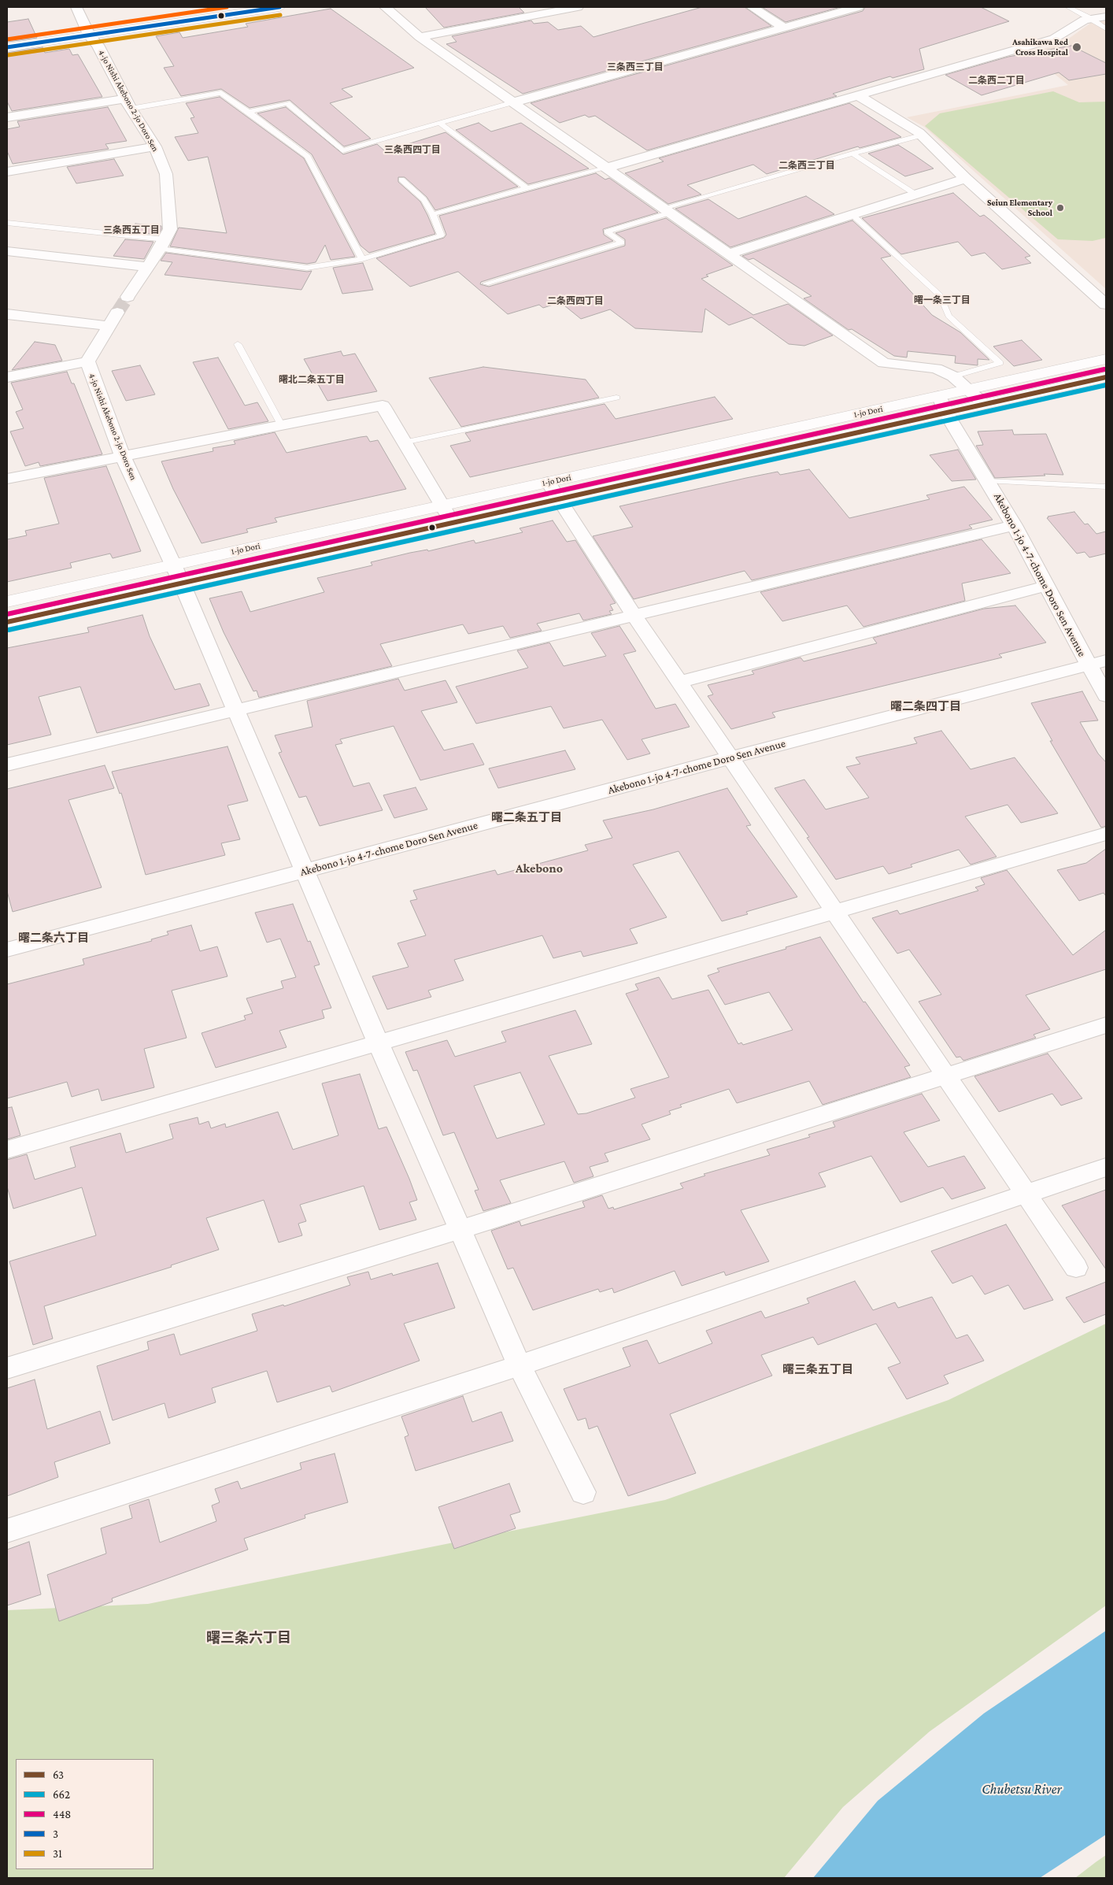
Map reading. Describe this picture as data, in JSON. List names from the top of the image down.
{
  "streets": {
    "main road": ["1-jo Dori"],
    "street": ["4-jo Nishi Akebono 2-jo Doro Sen", "Akebono 1-jo 4-7-chome Doro Sen Avenue"]
  },
  "crossings": [
    ["4-jo Nishi Akebono 2-jo Doro Sen", "1-jo Dori"],
    ["1-jo Dori", "Akebono 1-jo 4-7-chome Doro Sen Avenue"]
  ],
  "districts": [
    "三条西三丁目",
    "二条西二丁目",
    "三条西四丁目",
    "二条西三丁目",
    "三条西五丁目",
    "曙一条三丁目",
    "二条西四丁目",
    "曙北二条五丁目",
    "曙二条四丁目",
    "曙二条五丁目",
    "Akebono",
    "曙二条六丁目",
    "曙三条五丁目",
    "曙三条六丁目"
  ],
  "water": ["Chubetsu River"],
  "places": ["Asahikawa Red Cross Hospital", "Seiun Elementary School"],
  "lines": [
    "transit line 3",
    "transit line 31",
    "transit line 448",
    "transit line 63",
    "transit line 662"
  ],
  "legend": [
    "63",
    "662",
    "448",
    "3",
    "31"
  ]
}
